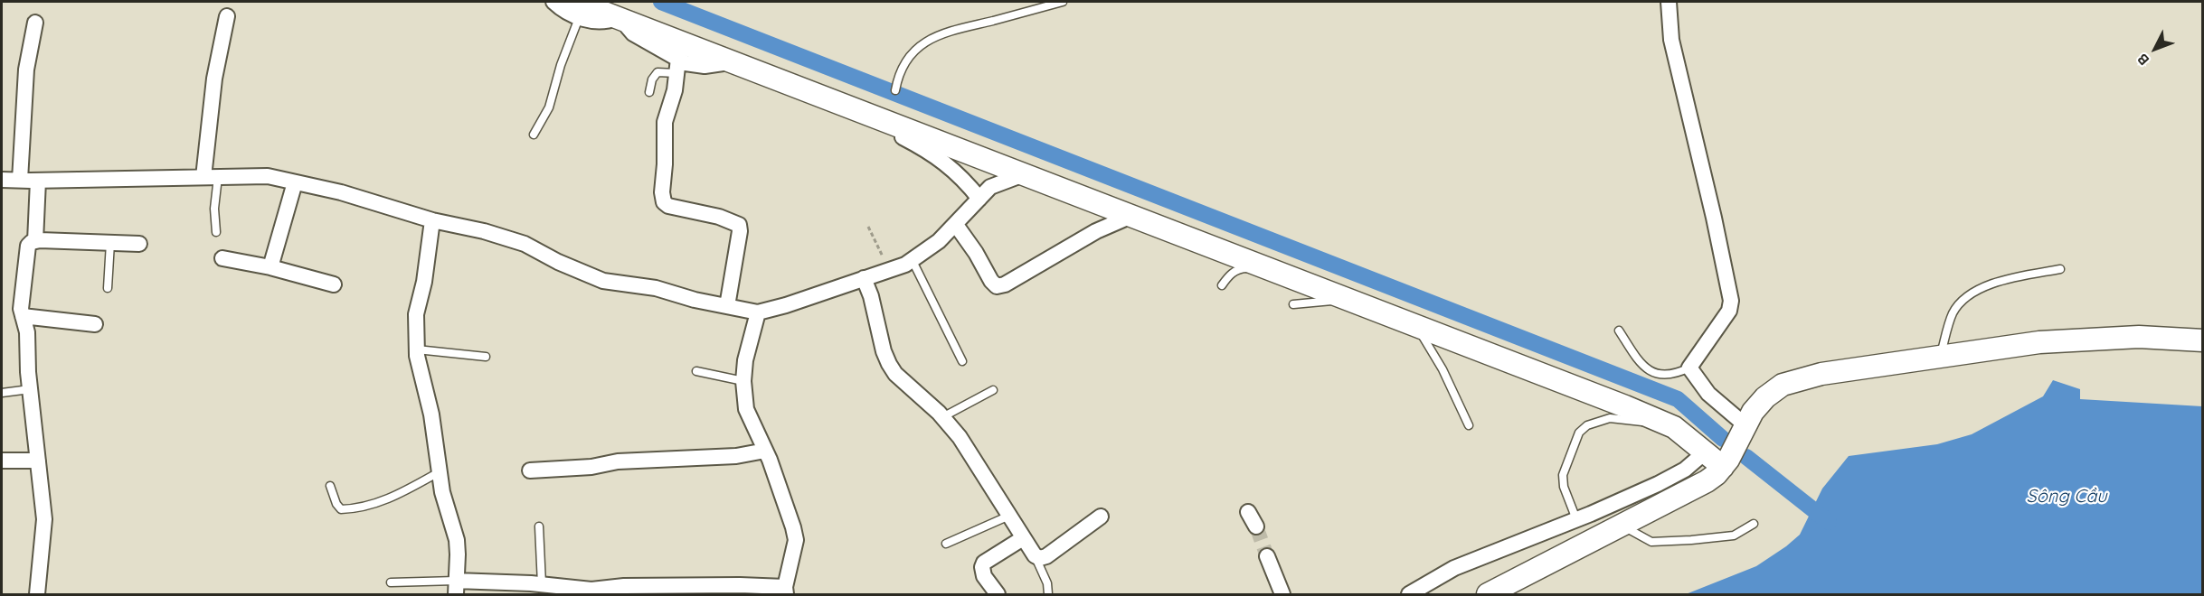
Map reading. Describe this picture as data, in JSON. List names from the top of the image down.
{
  "water": ["Sông Cầu"],
  "north": "bottom left"
}
